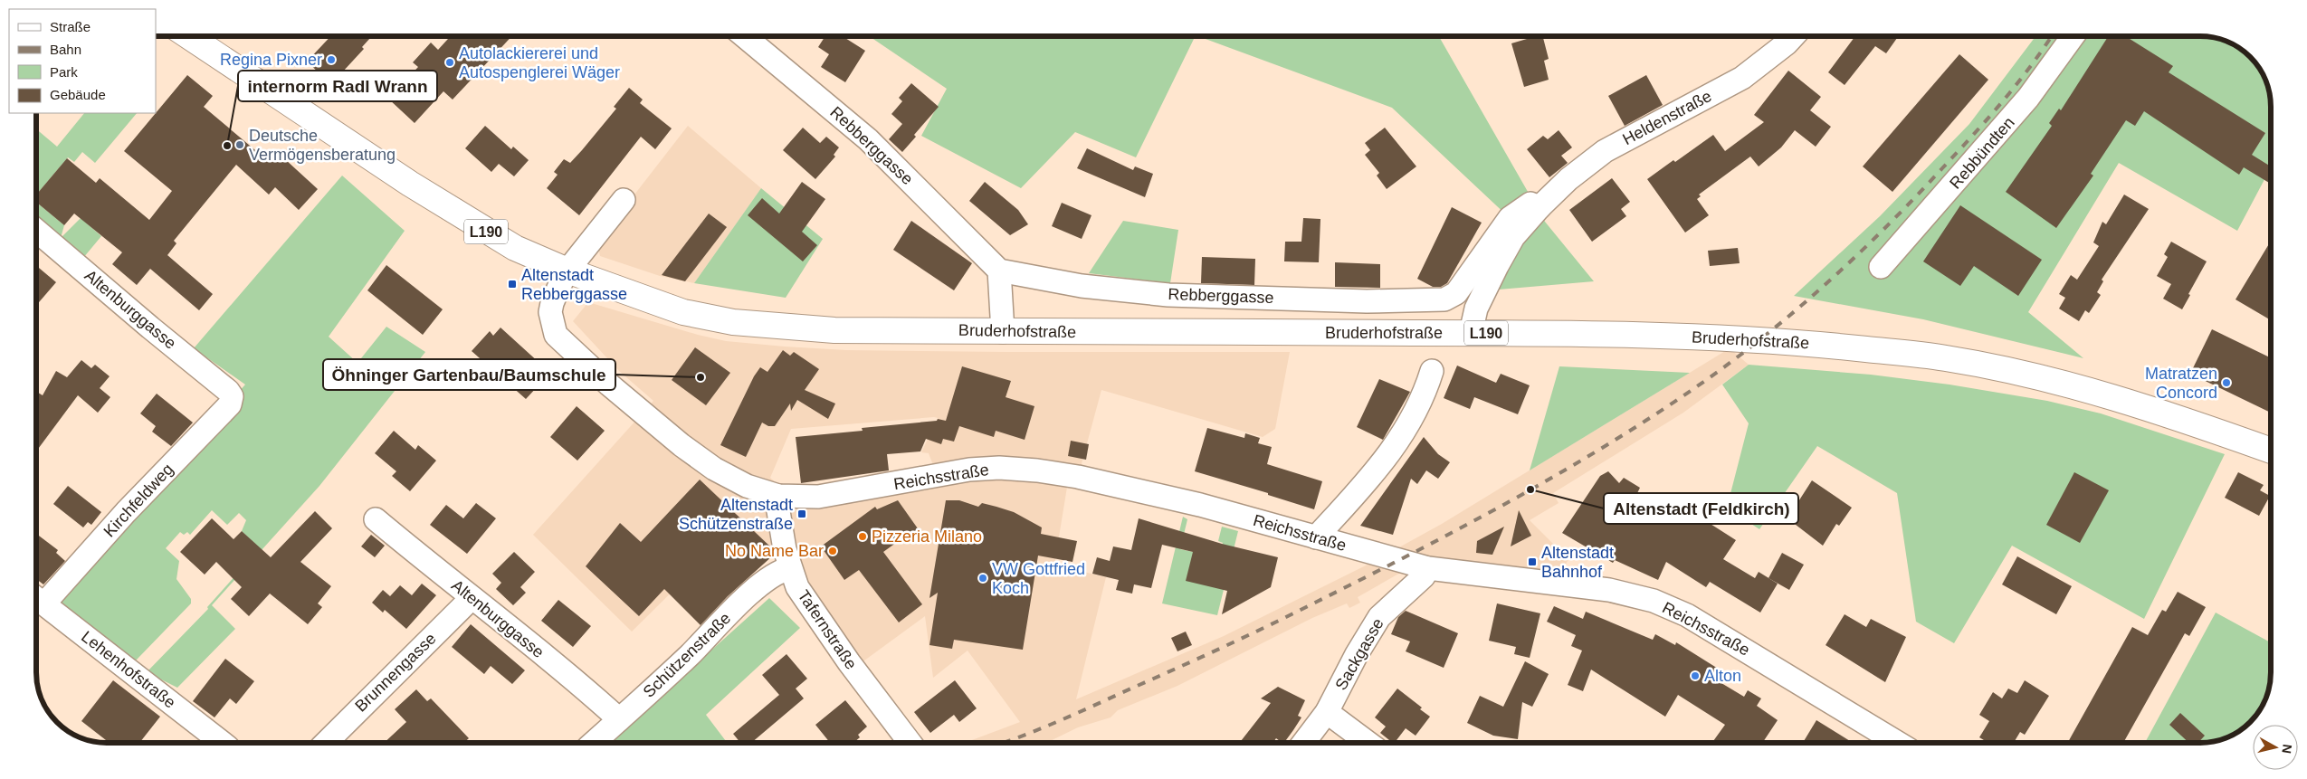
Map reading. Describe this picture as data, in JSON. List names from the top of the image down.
{
  "streets": {
    "main road": ["L190", "Bruderhofstraße"],
    "street": [
      "Heldenstraße",
      "Rebberggasse",
      "Rebbündten",
      "Altenburggasse",
      "Reichsstraße",
      "Kirchfeldweg",
      "Tafernstraße",
      "Sackgasse",
      "Schützenstraße",
      "Lehenhofstraße",
      "Brunnengasse"
    ]
  },
  "crossings": [
    ["Heldenstraße", "Rebberggasse"],
    ["Heldenstraße", "Bruderhofstraße"],
    ["L190", "Bruderhofstraße"],
    ["L190", "Reichsstraße"],
    ["Altenburggasse", "Kirchfeldweg"],
    ["Altenburggasse", "Schützenstraße"],
    ["Altenburggasse", "Brunnengasse"],
    ["Bruderhofstraße", "Reichsstraße"],
    ["Reichsstraße", "Tafernstraße"],
    ["Reichsstraße", "Sackgasse"],
    ["Kirchfeldweg", "Lehenhofstraße"],
    ["Tafernstraße", "Schützenstraße"]
  ],
  "places": {
    "other": [
      "Regina Pixner",
      "Autolackiererei und Autospenglerei Wäger",
      "Deutsche Vermögensberatung",
      "internorm Radl Wrann",
      "Öhninger Gartenbau/Baumschule",
      "Matratzen Concord",
      "Altenstadt (Feldkirch)",
      "Pizzeria Milano",
      "No Name Bar",
      "VW Gottfried Koch",
      "Alton"
    ],
    "transit": ["Altenstadt Rebberggasse", "Altenstadt Schützenstraße", "Altenstadt Bahnhof"]
  },
  "legend": [
    "Straße",
    "Bahn",
    "Park",
    "Gebäude"
  ],
  "north": "right"
}
